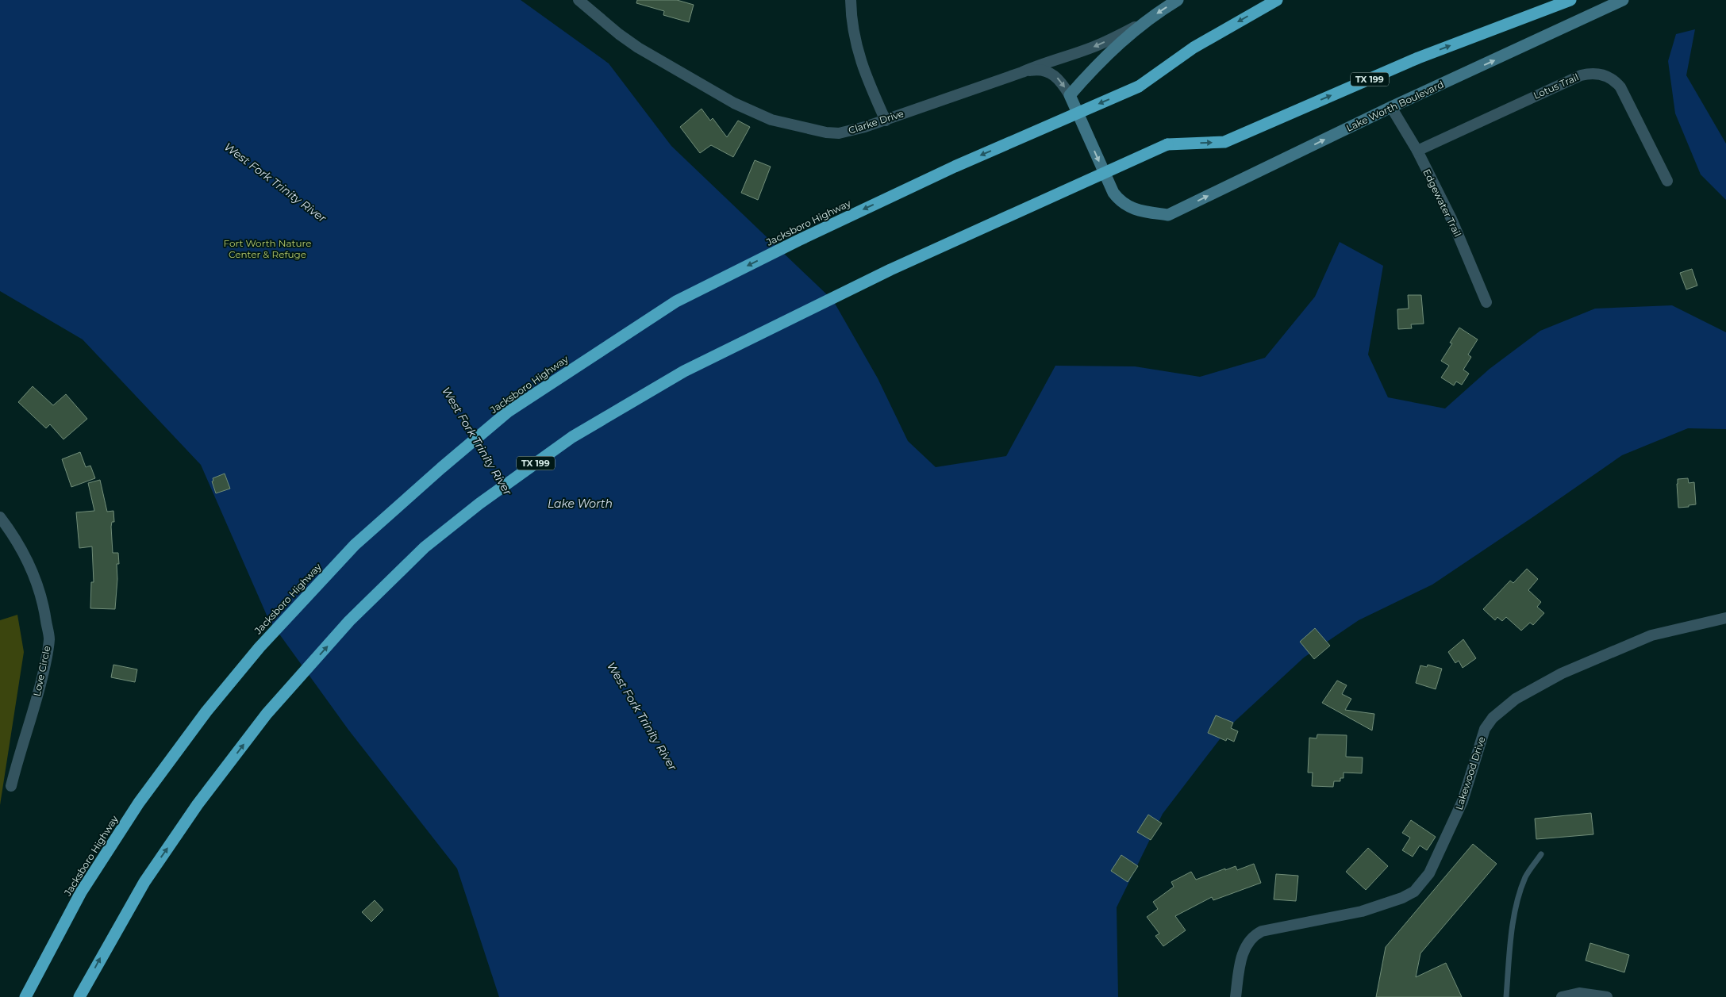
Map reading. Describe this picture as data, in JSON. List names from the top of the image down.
{
  "streets": {
    "highway": ["TX 199", "Jacksboro Highway"],
    "main road": ["Lake Worth Boulevard"],
    "street": [
      "Lotus Trail",
      "Clarke Drive",
      "Edgewater Trail",
      "Love Circle",
      "Lakewood Drive"
    ]
  },
  "crossings": [
    ["Lotus Trail", "Edgewater Trail"],
    ["Lake Worth Boulevard", "Edgewater Trail"]
  ],
  "one_way": ["Lake Worth Boulevard"],
  "water": ["West Fork Trinity River", "Lake Worth"],
  "parks": ["Fort Worth Nature Center & Refuge"]
}
